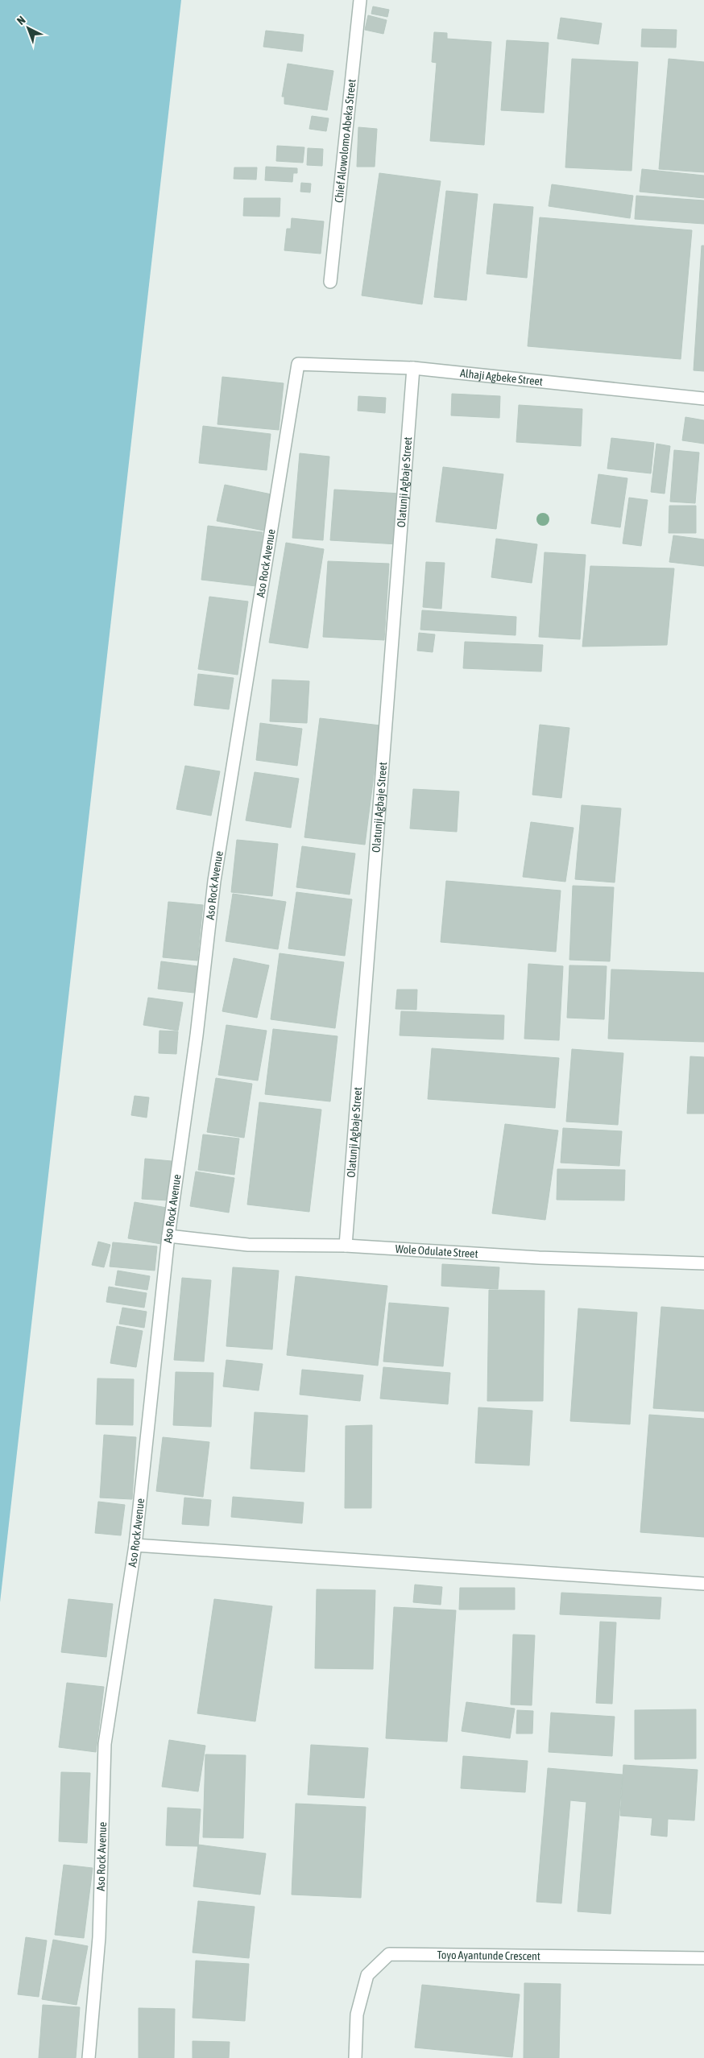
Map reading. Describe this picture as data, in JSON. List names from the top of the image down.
{
  "streets": {
    "street": [
      "Chief Alowolomo Abeka Street",
      "Alhaji Agbeke Street",
      "Olatunji Agbaje Street",
      "Aso Rock Avenue",
      "Wole Odulate Street",
      "Toyo Ayantunde Crescent"
    ]
  },
  "crossings": [
    ["Alhaji Agbeke Street", "Olatunji Agbaje Street"],
    ["Alhaji Agbeke Street", "Aso Rock Avenue"],
    ["Olatunji Agbaje Street", "Wole Odulate Street"],
    ["Aso Rock Avenue", "Wole Odulate Street"]
  ],
  "north": "top left"
}
